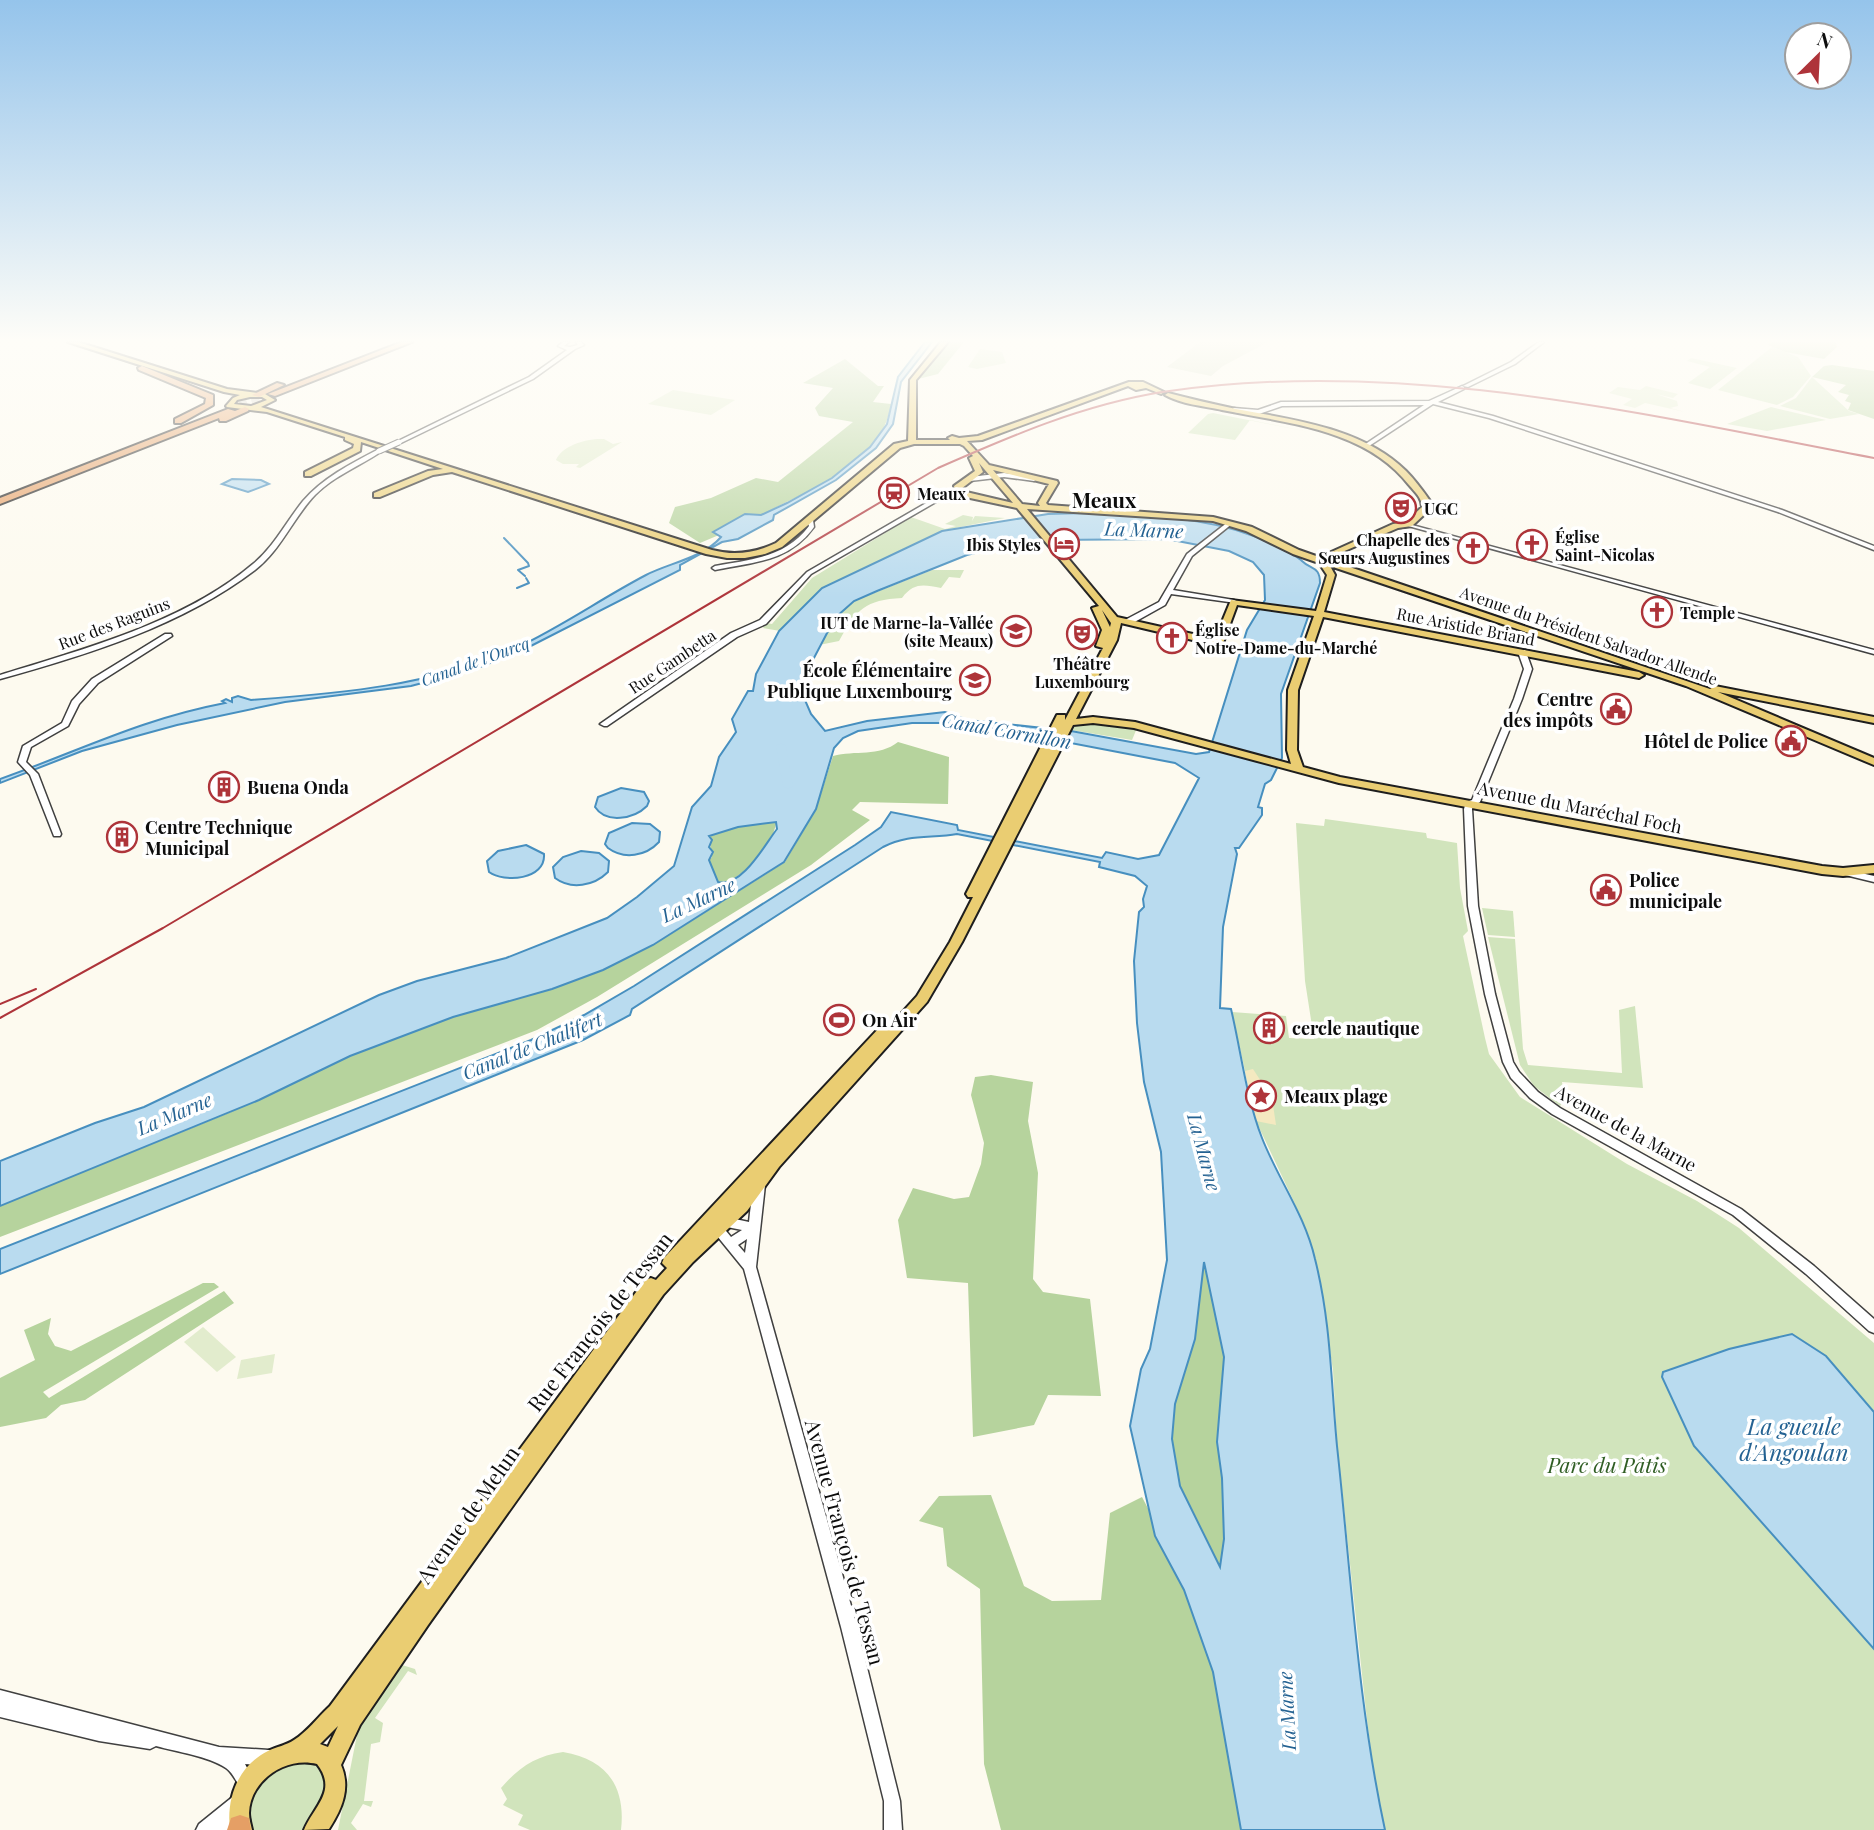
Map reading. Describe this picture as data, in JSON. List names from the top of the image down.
{
  "streets": {
    "main road": [
      "Rue Aristide Briand",
      "Avenue du Président Salvador Allende",
      "Avenue du Maréchal Foch",
      "Rue François de Tessan",
      "Avenue de Melun"
    ],
    "street": [
      "Rue des Raguins",
      "Rue Gambetta",
      "Avenue de la Marne",
      "Avenue François de Tessan"
    ]
  },
  "crossings": [
    ["Rue Aristide Briand", "Avenue du Président Salvador Allende"],
    ["Avenue du Maréchal Foch", "Avenue de la Marne"],
    ["Rue François de Tessan", "Avenue de Melun"]
  ],
  "districts": ["Meaux"],
  "water": [
    "La Marne",
    "Canal de l'Ourcq",
    "Canal Cornillon",
    "Canal de Chalifert",
    "La gueule d'Angoulan"
  ],
  "parks": ["Parc du Pâtis"],
  "places": {
    "station": ["Meaux"],
    "theatre": ["UGC", "Théâtre Luxembourg"],
    "hotel": ["Ibis Styles"],
    "church": [
      "Église Saint-Nicolas",
      "Chapelle des Sœurs Augustines",
      "Temple",
      "Église Notre-Dame-du-Marché"
    ],
    "school or university": ["IUT de Marne-la-Vallée (site Meaux)", "École Élémentaire Publique Luxembourg"],
    "public building": ["Centre des impôts", "Hôtel de Police", "Police municipale"],
    "building": ["Buena Onda", "Centre Technique Municipal", "cercle nautique"],
    "sports": ["On Air"],
    "place": ["Meaux plage"]
  },
  "north": "top right"
}
